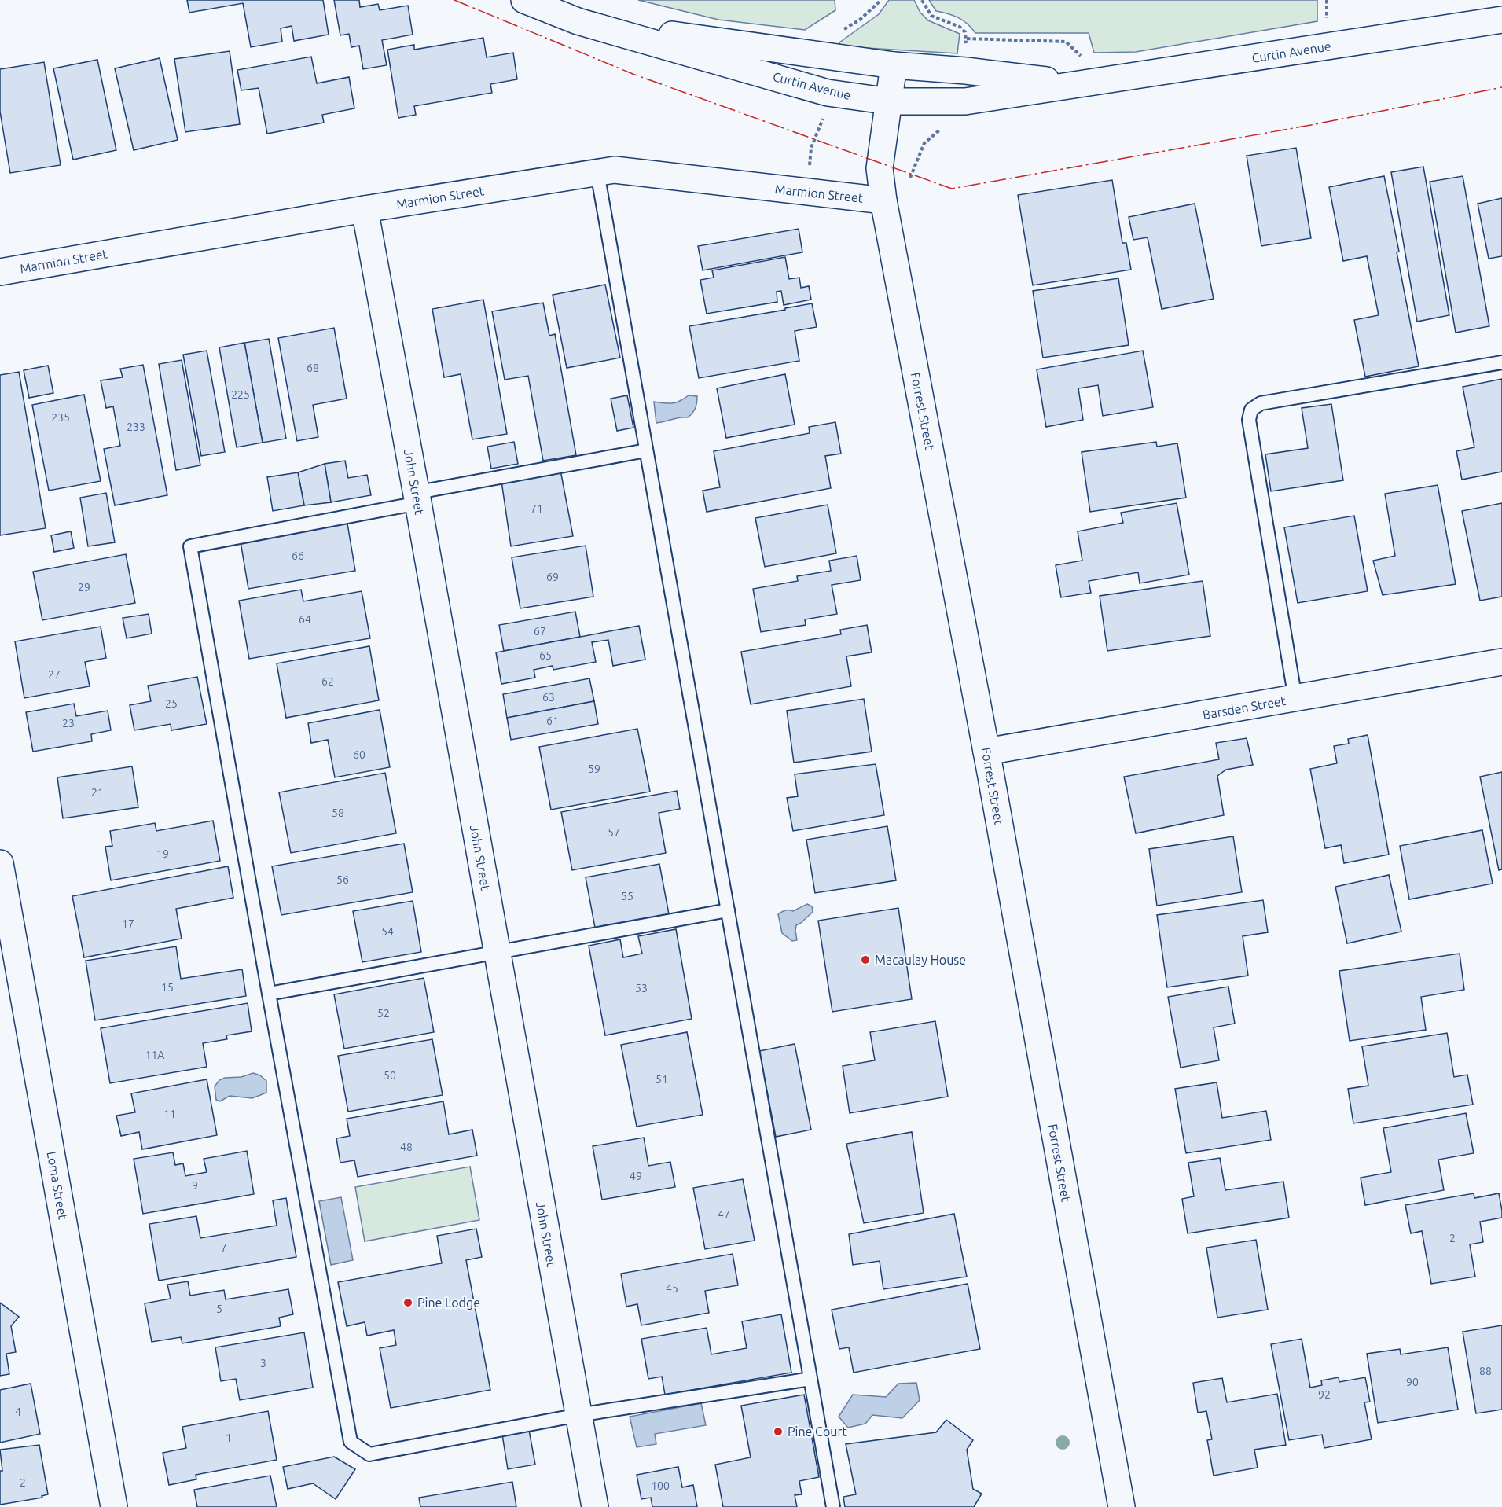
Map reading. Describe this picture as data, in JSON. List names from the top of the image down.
{
  "streets": {
    "street": [
      "Curtin Avenue",
      "Marmion Street",
      "Forrest Street",
      "John Street",
      "Barsden Street",
      "Loma Street"
    ]
  },
  "crossings": [
    ["Curtin Avenue", "Forrest Street"],
    ["Marmion Street", "Forrest Street"],
    ["Marmion Street", "John Street"],
    ["Forrest Street", "Barsden Street"]
  ],
  "places": ["Macaulay House", "Pine Lodge", "Pine Court"],
  "house_numbers": [
    "68",
    "225",
    "235",
    "233",
    "71",
    "66",
    "69",
    "29",
    "64",
    "67",
    "65",
    "27",
    "62",
    "63",
    "25",
    "61",
    "23",
    "60",
    "59",
    "21",
    "58",
    "57",
    "19",
    "56",
    "55",
    "17",
    "54",
    "15",
    "53",
    "52",
    "11A",
    "50",
    "51",
    "11",
    "48",
    "49",
    "9",
    "47",
    "2",
    "7",
    "45",
    "5",
    "3",
    "88",
    "90",
    "92",
    "4",
    "1",
    "2",
    "100"
  ]
}
